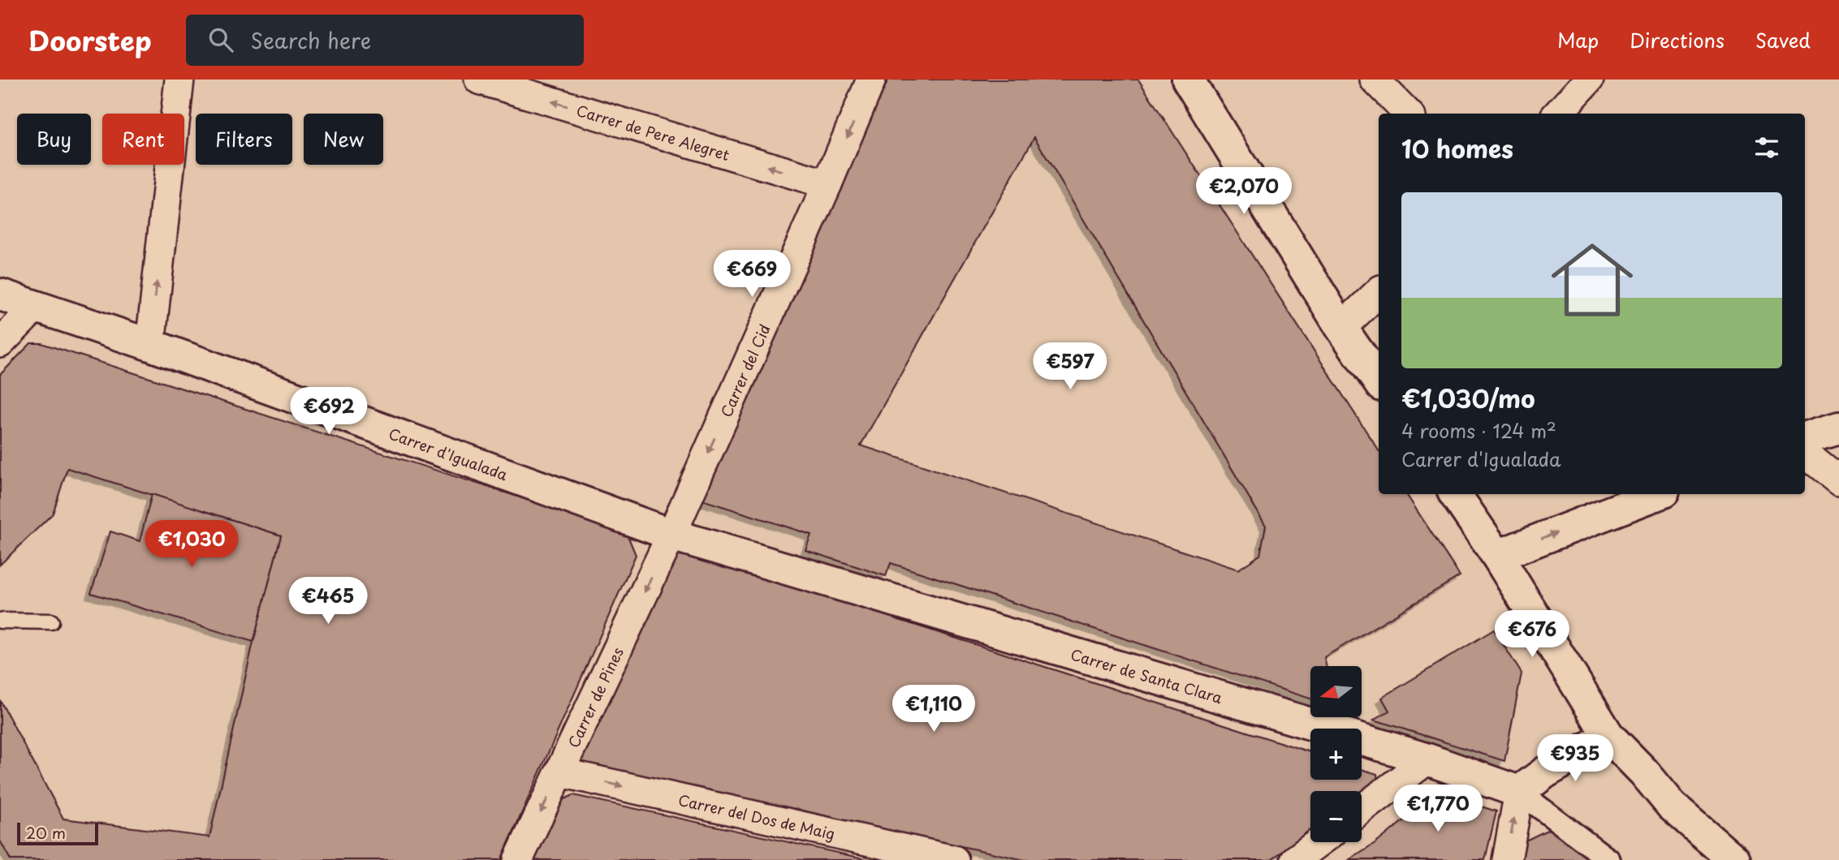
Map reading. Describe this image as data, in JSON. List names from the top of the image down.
{
  "streets": {
    "street": [
      "Carrer de Pere Alegret",
      "Carrer del Cid",
      "Carrer d'Igualada",
      "Carrer de Santa Clara",
      "Carrer de Pines",
      "Carrer del Dos de Maig"
    ]
  },
  "crossings": [
    ["Carrer de Pere Alegret", "Carrer del Cid"],
    ["Carrer del Cid", "Carrer d'Igualada"],
    ["Carrer del Cid", "Carrer de Santa Clara"],
    ["Carrer del Cid", "Carrer de Pines"],
    ["Carrer d'Igualada", "Carrer de Santa Clara"],
    ["Carrer d'Igualada", "Carrer de Pines"],
    ["Carrer de Santa Clara", "Carrer de Pines"],
    ["Carrer de Pines", "Carrer del Dos de Maig"]
  ],
  "one_way": [
    "Carrer de Pere Alegret",
    "Carrer del Cid",
    "Carrer de Pines",
    "Carrer del Dos de Maig"
  ],
  "scale_bar": "20 m",
  "north": "left",
  "page": {
    "header": "Doorstep",
    "search": "Search here",
    "nav": ["Map", "Directions", "Saved"],
    "chip": [
      "Buy",
      "Rent",
      "Filters",
      "New"
    ],
    "heading": "10 homes",
    "price": [
      "€2,070",
      "€669",
      "€597",
      "€692",
      "€1,030",
      "€465",
      "€676",
      "€1,110",
      "€935",
      "€1,770"
    ],
    "list": [
      {
        "name": "€1,030/mo",
        "note": "4 rooms · 124 m² · Carrer d'Igualada"
      }
    ],
    "map_buttons": ["+", "−"],
    "scale": "20 m"
  }
}
